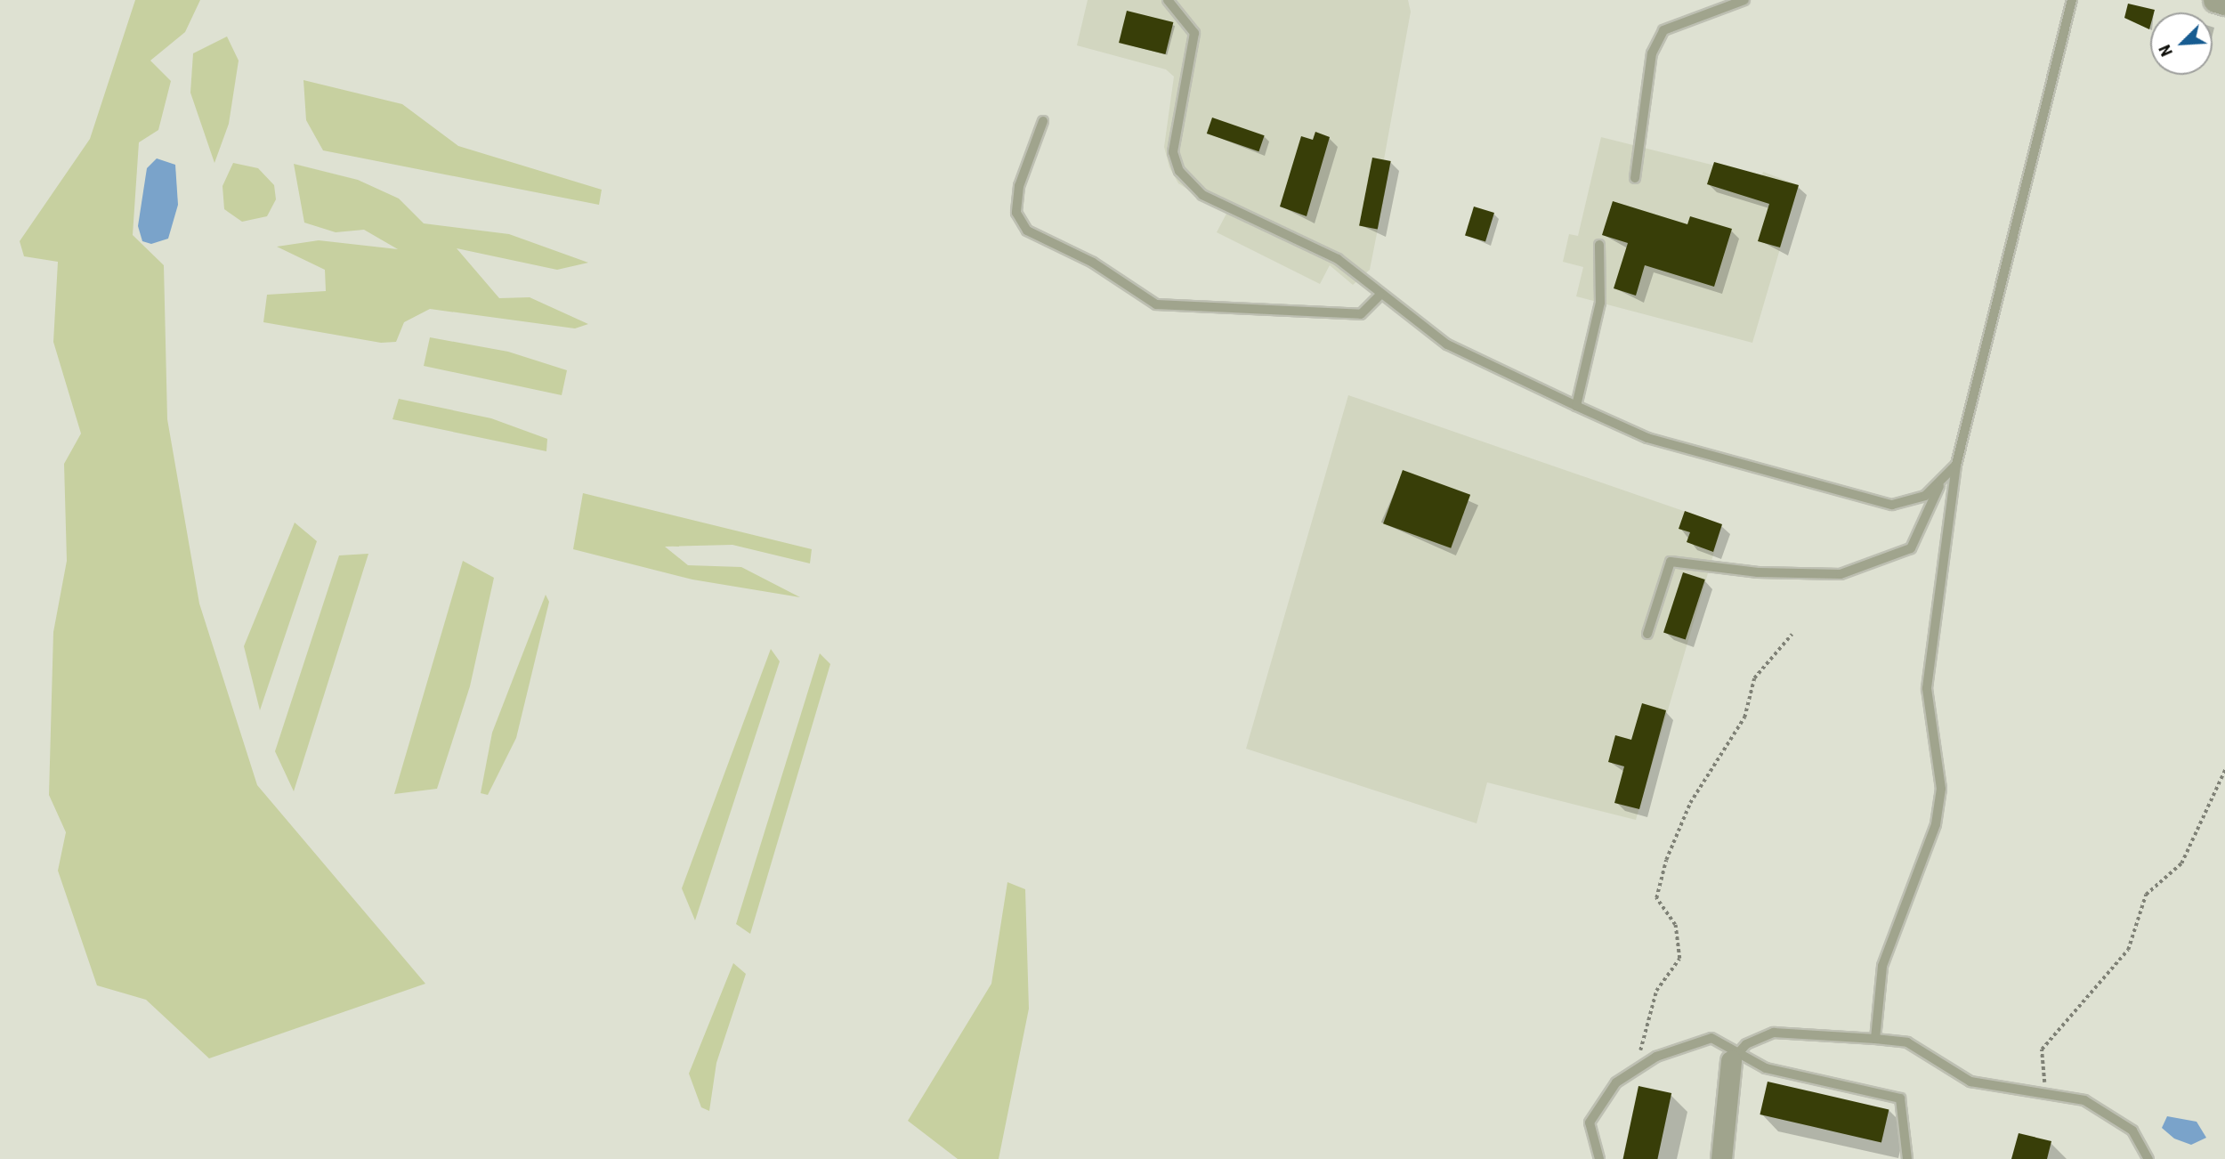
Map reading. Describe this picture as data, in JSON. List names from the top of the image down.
{
  "north": "bottom left"
}
